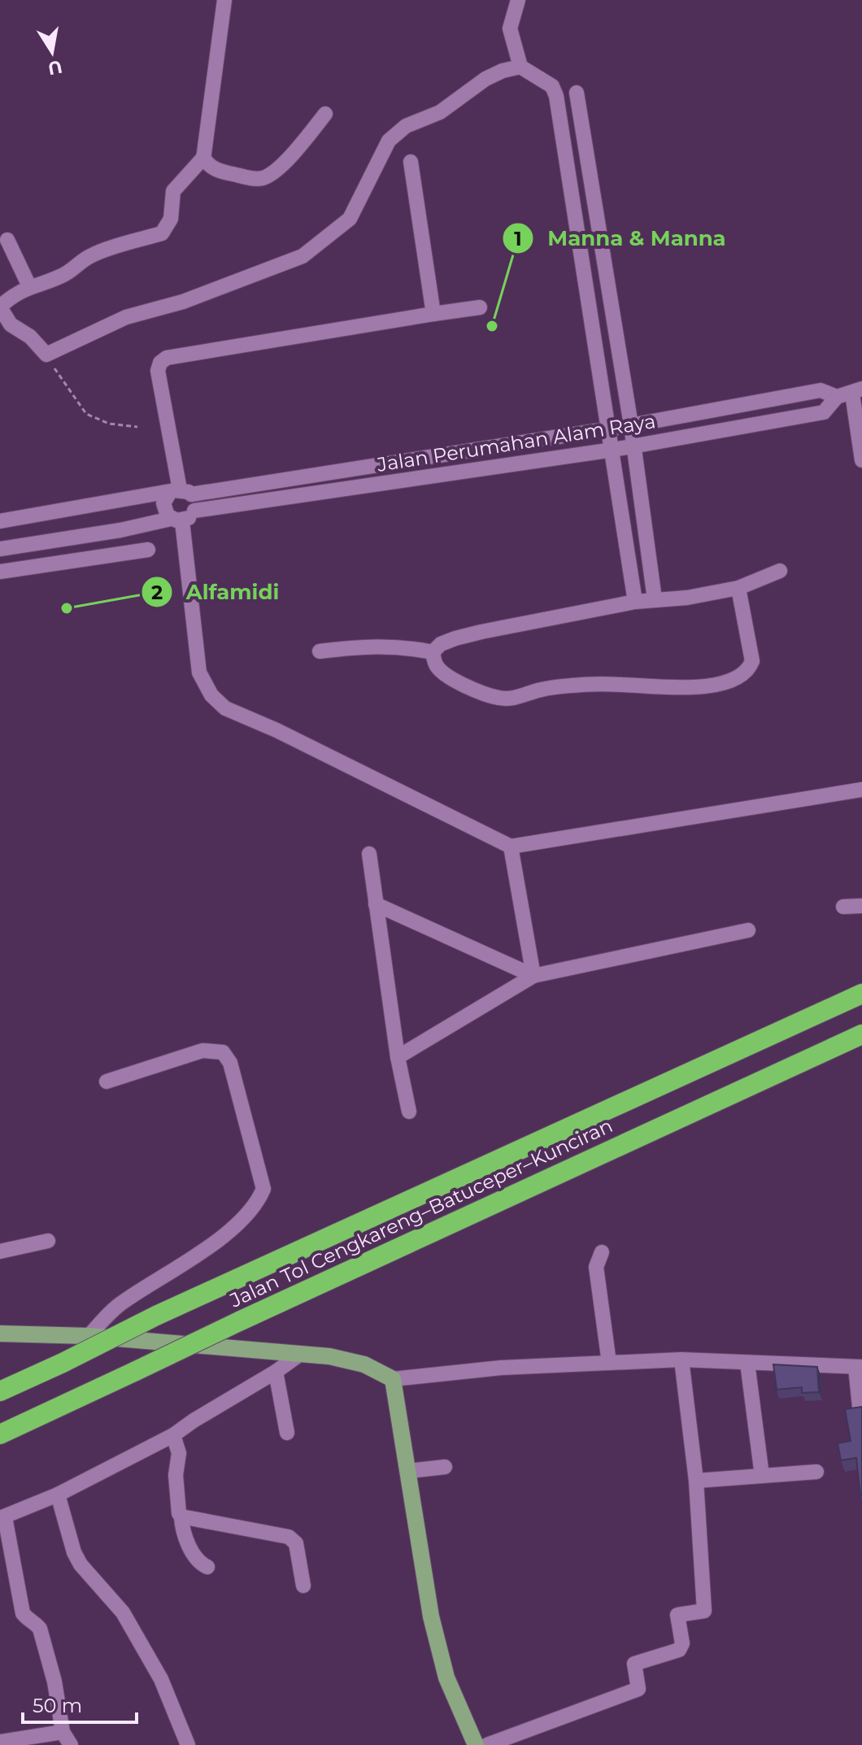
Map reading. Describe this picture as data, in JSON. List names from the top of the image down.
{
  "streets": {
    "highway": ["Jalan Tol Cengkareng–Batuceper–Kunciran"],
    "street": ["Jalan Perumahan Alam Raya"]
  },
  "places": ["Manna & Manna", "Alfamidi"],
  "scale_bar": "50 m",
  "north": "bottom"
}
